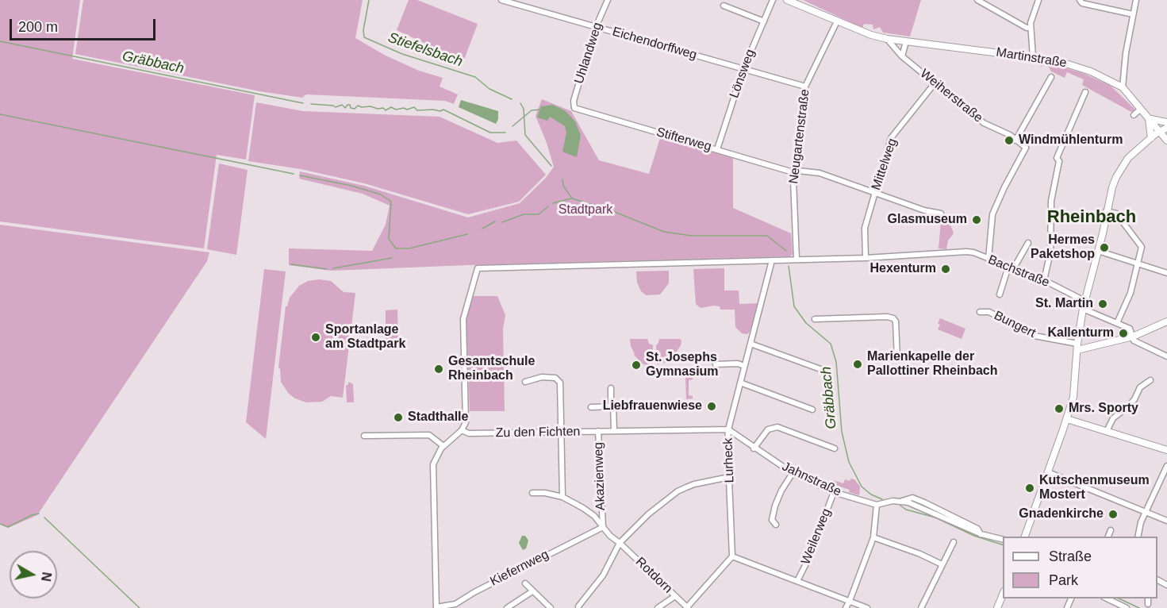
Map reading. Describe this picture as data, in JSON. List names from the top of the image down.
{
  "streets": {
    "main road": ["Martinstraße"],
    "street": [
      "Eichendorffweg",
      "Uhlandweg",
      "Lönsweg",
      "Weiherstraße",
      "Neugartenstraße",
      "Stifterweg",
      "Mittelweg",
      "Bachstraße",
      "Bungert",
      "Zu den Fichten",
      "Lurheck",
      "Akazienweg",
      "Jahnstraße",
      "Weilerweg",
      "Kiefernweg",
      "Rotdorn"
    ]
  },
  "crossings": [
    ["Eichendorffweg", "Uhlandweg"],
    ["Eichendorffweg", "Lönsweg"],
    ["Eichendorffweg", "Neugartenstraße"],
    ["Uhlandweg", "Stifterweg"],
    ["Martinstraße", "Weiherstraße"],
    ["Martinstraße", "Neugartenstraße"],
    ["Lönsweg", "Stifterweg"],
    ["Weiherstraße", "Mittelweg"],
    ["Weiherstraße", "Bachstraße"],
    ["Neugartenstraße", "Stifterweg"],
    ["Stifterweg", "Mittelweg"],
    ["Mittelweg", "Bachstraße"],
    ["Zu den Fichten", "Lurheck"],
    ["Zu den Fichten", "Akazienweg"],
    ["Zu den Fichten", "Jahnstraße"],
    ["Lurheck", "Jahnstraße"],
    ["Lurheck", "Weilerweg"],
    ["Akazienweg", "Kiefernweg"],
    ["Akazienweg", "Rotdorn"],
    ["Jahnstraße", "Weilerweg"]
  ],
  "districts": ["Rheinbach"],
  "water": ["Stiefelsbach", "Gräbbach"],
  "parks": ["Stadtpark"],
  "places": [
    "Windmühlenturm",
    "Glasmuseum",
    "Hermes Paketshop",
    "Hexenturm",
    "St. Martin",
    "Kallenturm",
    "Sportanlage am Stadtpark",
    "Marienkapelle der Pallottiner Rheinbach",
    "St. Josephs Gymnasium",
    "Gesamtschule Rheinbach",
    "Liebfrauenwiese",
    "Mrs. Sporty",
    "Stadthalle",
    "Kutschenmuseum Mostert",
    "Gnadenkirche"
  ],
  "legend": ["Straße", "Park"],
  "scale_bar": "200 m",
  "north": "right"
}
